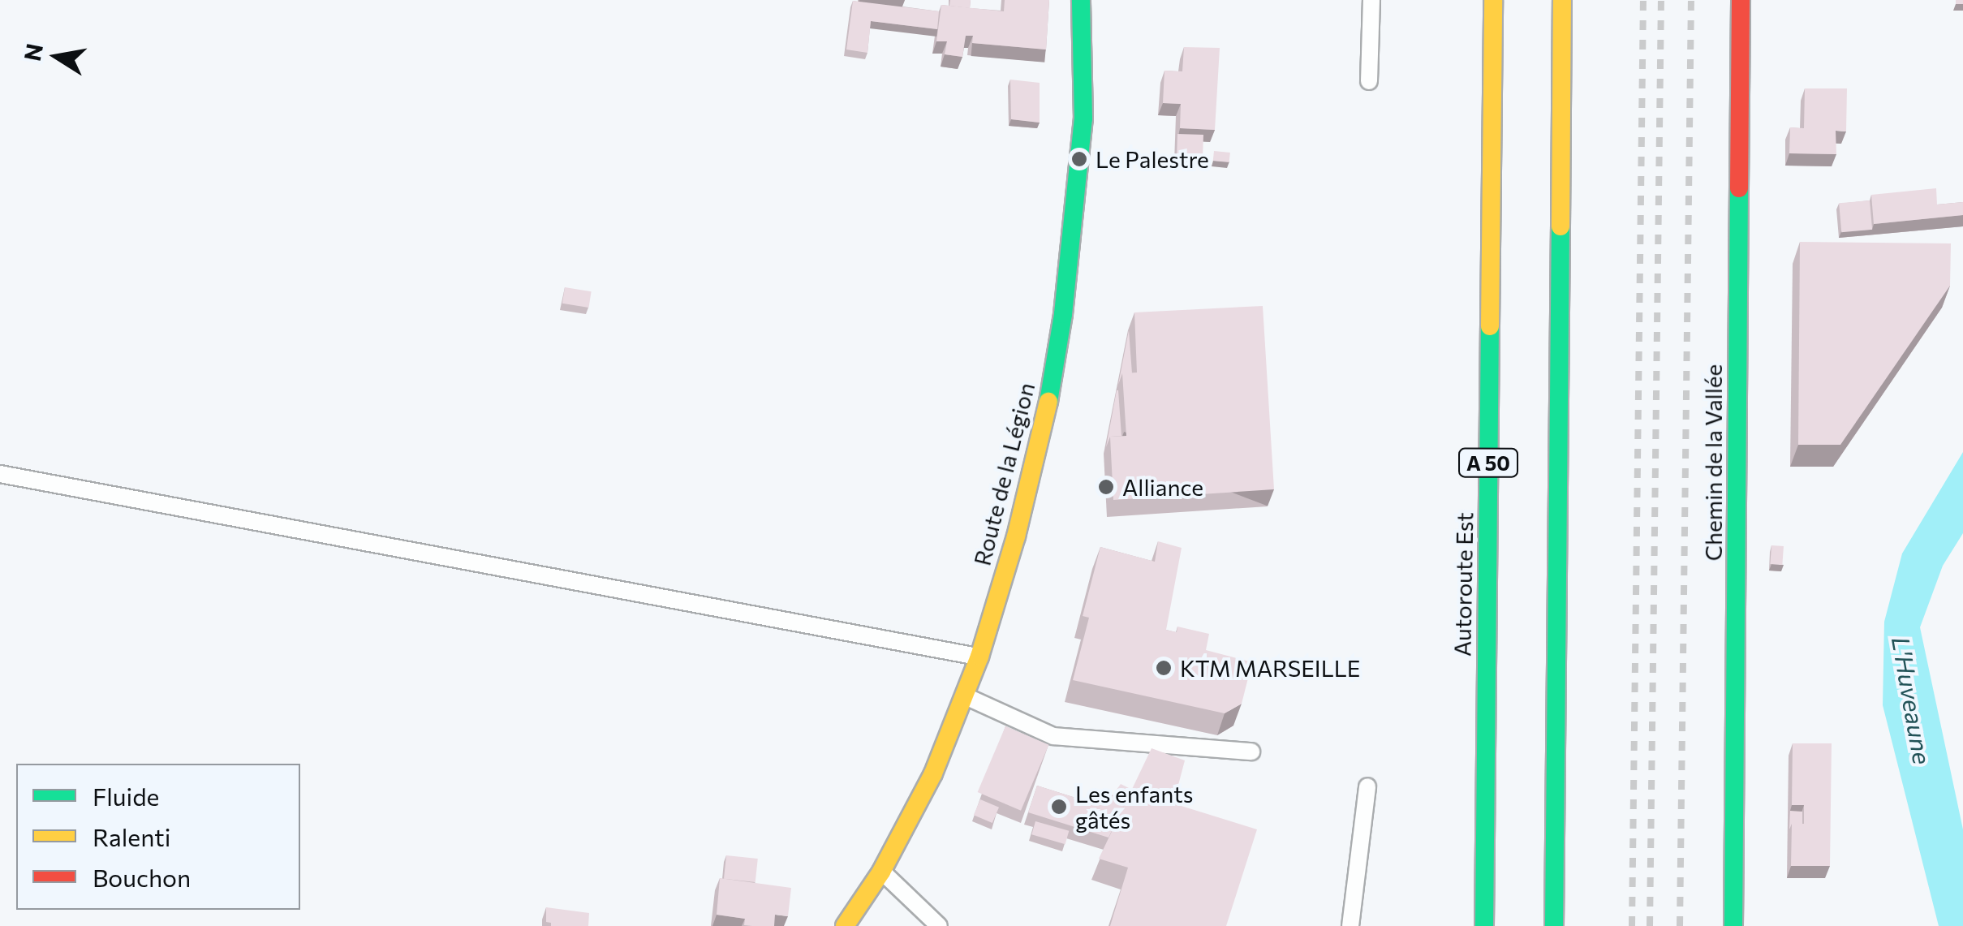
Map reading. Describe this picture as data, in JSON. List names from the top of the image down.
{
  "streets": {
    "main road": [
      "A 50",
      "Chemin de la Vallée",
      "Route de la Légion",
      "Autoroute Est"
    ]
  },
  "water": ["L'Huveaune"],
  "places": [
    "Le Palestre",
    "Alliance",
    "KTM MARSEILLE",
    "Les enfants gâtés"
  ],
  "legend": ["Fluide", "Ralenti", "Bouchon"],
  "north": "left"
}
